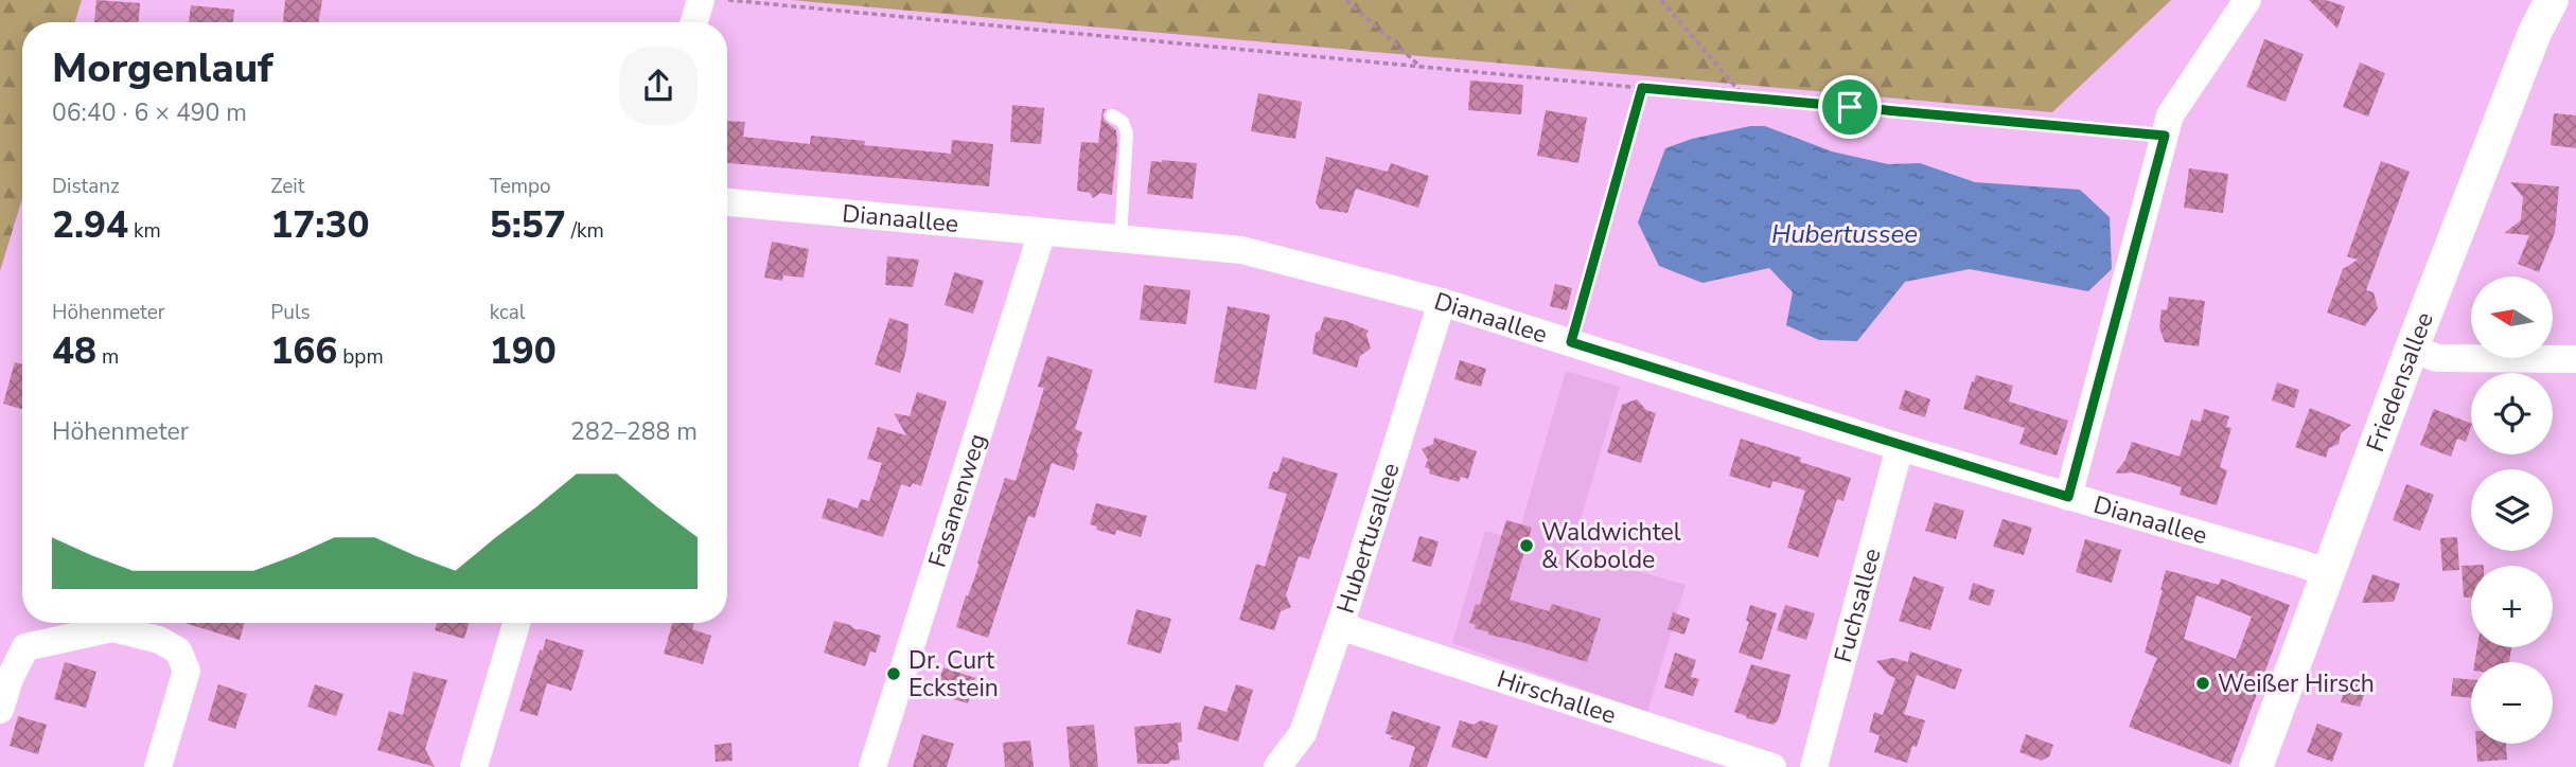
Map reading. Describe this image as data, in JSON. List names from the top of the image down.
{
  "streets": {
    "street": [
      "Dianaallee",
      "Friedensallee",
      "Fasanenweg",
      "Hubertusallee",
      "Fuchsallee",
      "Hirschallee"
    ]
  },
  "crossings": [
    ["Dianaallee", "Friedensallee"],
    ["Dianaallee", "Fasanenweg"],
    ["Dianaallee", "Hubertusallee"],
    ["Dianaallee", "Fuchsallee"],
    ["Hubertusallee", "Hirschallee"]
  ],
  "water": ["Hubertussee"],
  "places": ["Waldwichtel & Kobolde", "Dr. Curt Eckstein", "Weißer Hirsch"],
  "north": "left",
  "page": {
    "heading": ["Morgenlauf", "06:40 · 6 × 490 m"],
    "stats": [
      ["Distanz", "2.94 km"],
      ["Zeit", "17:30"],
      ["Tempo", "5:57 /km"],
      ["Höhenmeter", "48 m"],
      ["Puls", "166 bpm"],
      ["kcal", "190"]
    ],
    "map_buttons": ["+", "−"],
    "chart": ["Höhenmeter", "282–288 m"]
  }
}
